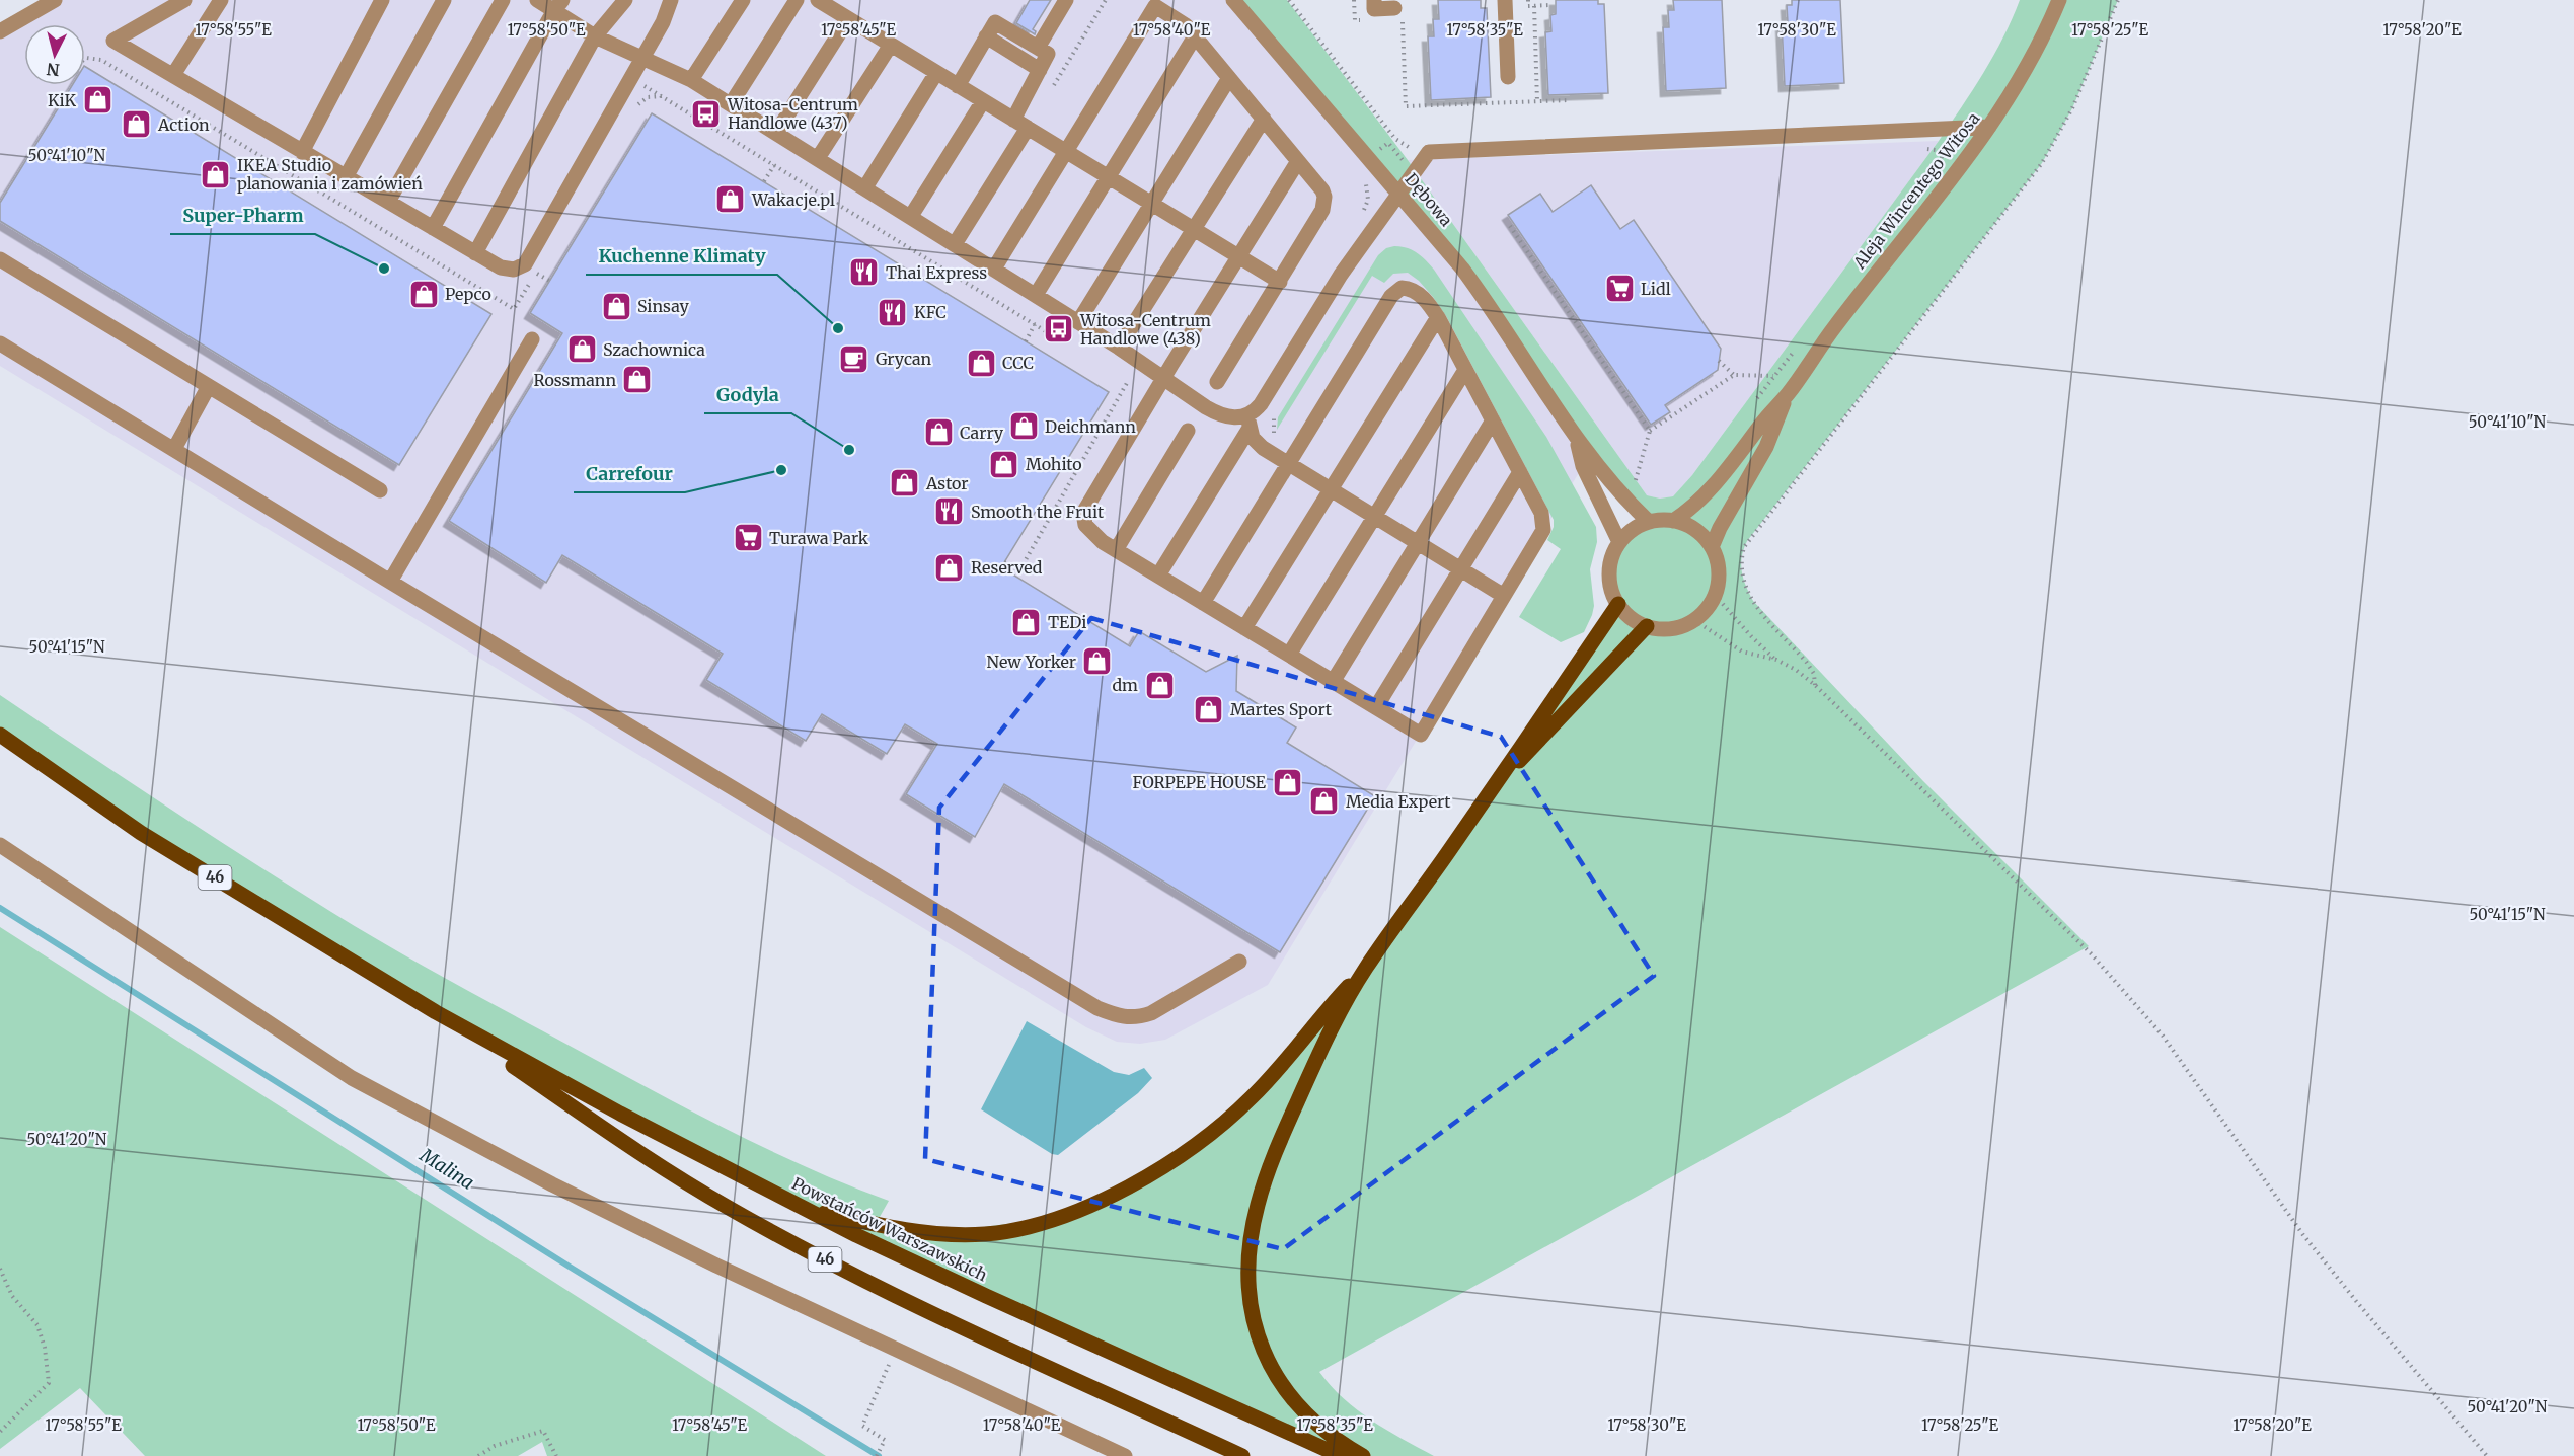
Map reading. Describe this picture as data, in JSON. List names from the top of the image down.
{
  "streets": {
    "main road": ["46", "Powstańców Warszawskich"],
    "street": ["Aleja Wincentego Witosa", "Dębowa"]
  },
  "crossings": [
    ["Aleja Wincentego Witosa", "Dębowa"]
  ],
  "water": ["Malina"],
  "places": {
    "shop": [
      "KiK",
      "Action",
      "IKEA Studio planowania i zamówień",
      "Wakacje.pl",
      "Pepco",
      "Sinsay",
      "Szachownica",
      "CCC",
      "Rossmann",
      "Deichmann",
      "Carry",
      "Mohito",
      "Astor",
      "Reserved",
      "TEDi",
      "New Yorker",
      "dm",
      "Martes Sport",
      "FORPEPE HOUSE",
      "Media Expert"
    ],
    "bus stop": ["Witosa-Centrum Handlowe (437)", "Witosa-Centrum Handlowe (438)"],
    "other": [
      "Super-Pharm",
      "Kuchenne Klimaty",
      "Godyla",
      "Carrefour"
    ],
    "restaurant": ["Thai Express", "KFC", "Smooth the Fruit"],
    "supermarket": ["Lidl", "Turawa Park"],
    "cafe": ["Grycan"]
  },
  "north": "bottom",
  "coordinates": [
    "17°58'55\"E",
    "17°58'50\"E",
    "17°58'45\"E",
    "17°58'40\"E",
    "17°58'35\"E",
    "17°58'30\"E",
    "17°58'25\"E",
    "17°58'20\"E",
    "50°41'10\"N",
    "50°41'15\"N",
    "50°41'20\"N"
  ]
}
